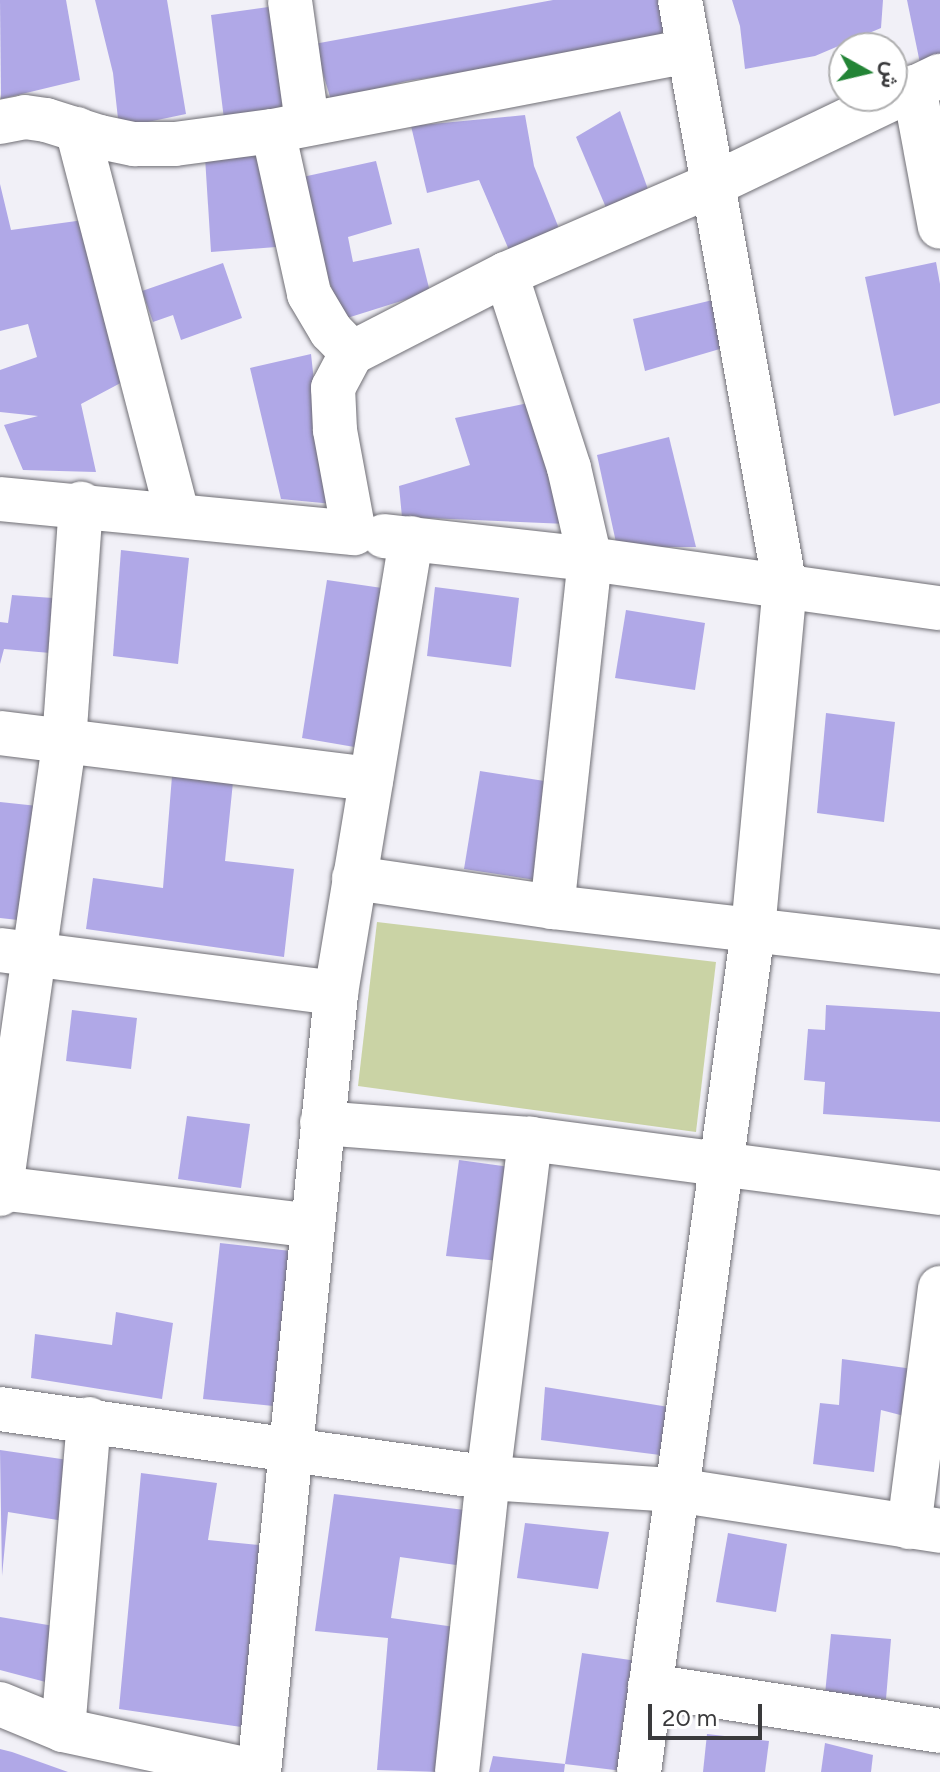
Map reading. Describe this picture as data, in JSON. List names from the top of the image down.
{
  "scale_bar": "20 m",
  "north": "right"
}
